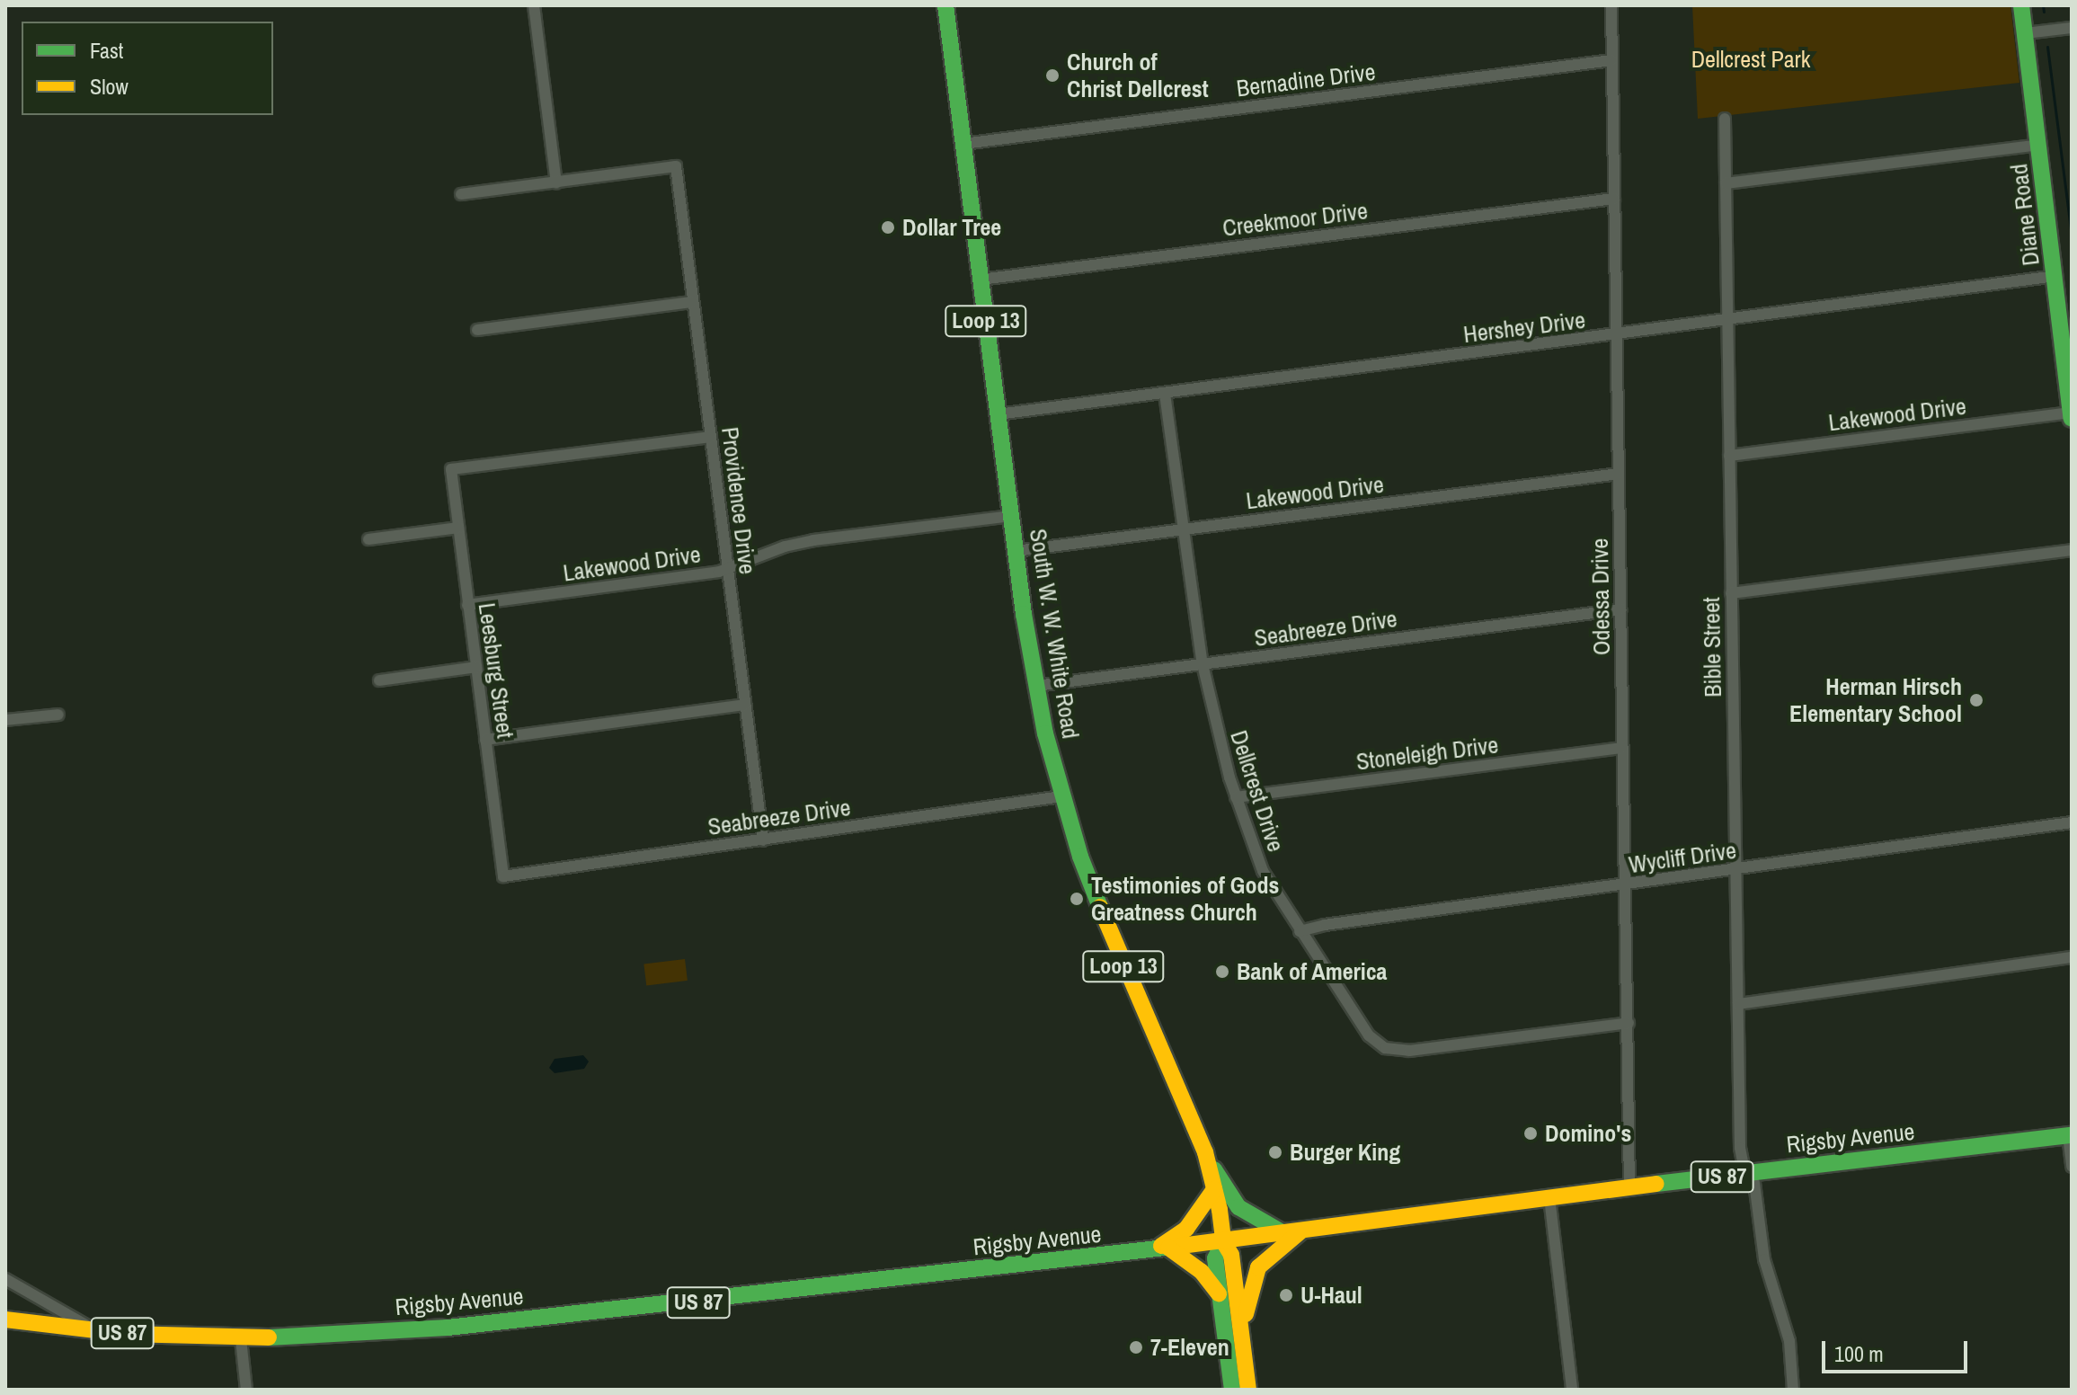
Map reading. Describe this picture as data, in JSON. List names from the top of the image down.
{
  "streets": {
    "main road": [
      "Diane Road",
      "Loop 13",
      "South W. W. White Road",
      "Rigsby Avenue",
      "US 87"
    ],
    "street": [
      "Bernadine Drive",
      "Creekmoor Drive",
      "Hershey Drive",
      "Lakewood Drive",
      "Providence Drive",
      "Odessa Drive",
      "Seabreeze Drive",
      "Bible Street",
      "Leesburg Street",
      "Stoneleigh Drive",
      "Dellcrest Drive",
      "Wycliff Drive"
    ]
  },
  "crossings": [
    ["Bernadine Drive", "Odessa Drive"],
    ["Bernadine Drive", "South W. W. White Road"],
    ["Diane Road", "Hershey Drive"],
    ["Diane Road", "Lakewood Drive"],
    ["Creekmoor Drive", "Odessa Drive"],
    ["Creekmoor Drive", "South W. W. White Road"],
    ["Hershey Drive", "Odessa Drive"],
    ["Hershey Drive", "South W. W. White Road"],
    ["Hershey Drive", "Bible Street"],
    ["Hershey Drive", "Dellcrest Drive"],
    ["Lakewood Drive", "Providence Drive"],
    ["Lakewood Drive", "Odessa Drive"],
    ["Lakewood Drive", "South W. W. White Road"],
    ["Lakewood Drive", "Bible Street"],
    ["Lakewood Drive", "Leesburg Street"],
    ["Lakewood Drive", "Dellcrest Drive"],
    ["Providence Drive", "Seabreeze Drive"],
    ["Providence Drive", "Leesburg Street"],
    ["Odessa Drive", "Seabreeze Drive"],
    ["Odessa Drive", "Stoneleigh Drive"],
    ["Odessa Drive", "Dellcrest Drive"],
    ["Odessa Drive", "Wycliff Drive"],
    ["Odessa Drive", "Rigsby Avenue"],
    ["Seabreeze Drive", "South W. W. White Road"],
    ["Seabreeze Drive", "Leesburg Street"],
    ["Seabreeze Drive", "Dellcrest Drive"],
    ["South W. W. White Road", "Rigsby Avenue"],
    ["Bible Street", "Wycliff Drive"],
    ["Bible Street", "Rigsby Avenue"],
    ["Stoneleigh Drive", "Dellcrest Drive"],
    ["Dellcrest Drive", "Wycliff Drive"]
  ],
  "parks": ["Dellcrest Park"],
  "places": [
    "Church of Christ Dellcrest",
    "Dollar Tree",
    "Herman Hirsch Elementary School",
    "Testimonies of Gods Greatness Church",
    "Bank of America",
    "Domino's",
    "Burger King",
    "U-Haul",
    "7-Eleven"
  ],
  "legend": ["Fast", "Slow"],
  "scale_bar": "100 m"
}
